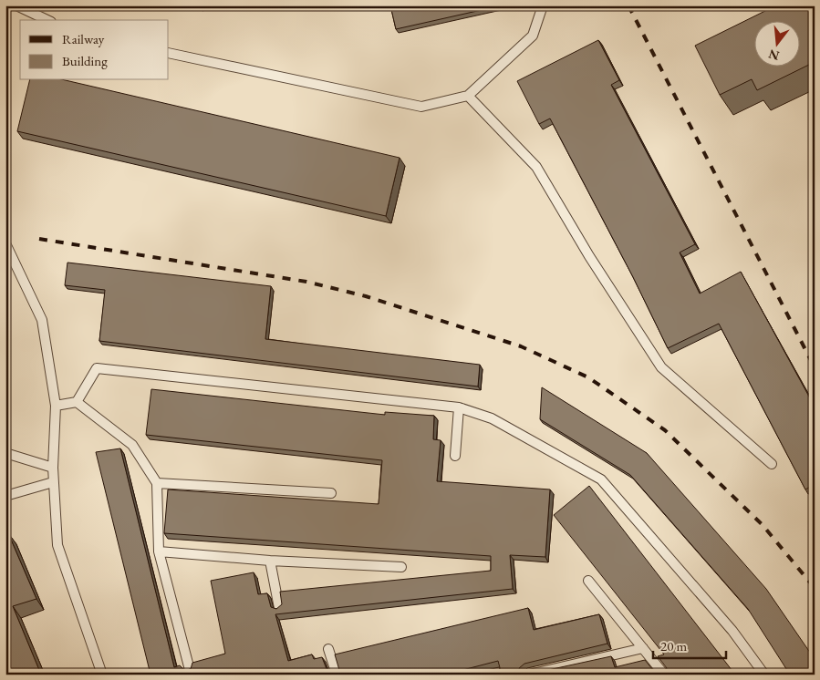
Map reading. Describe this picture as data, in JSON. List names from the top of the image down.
{
  "legend": ["Railway", "Building"],
  "scale_bar": "20 m",
  "north": "bottom"
}
